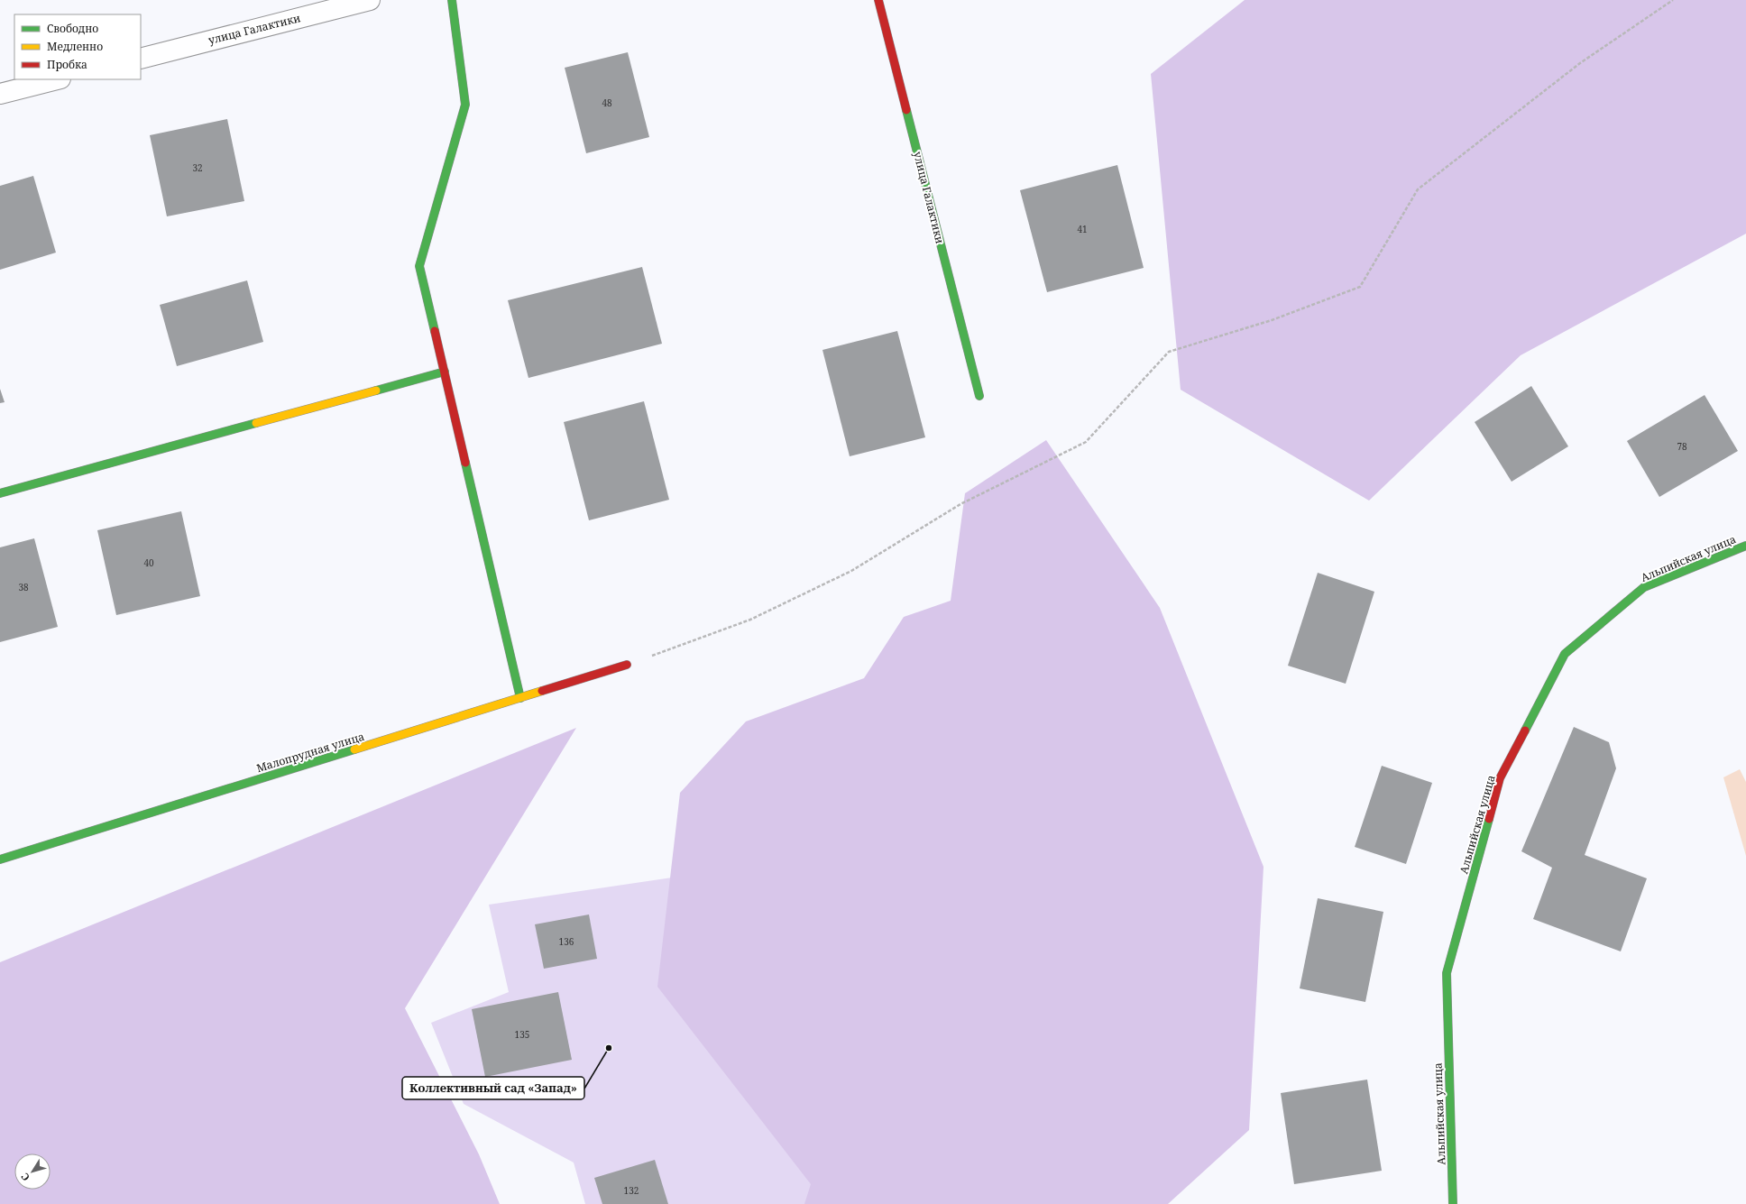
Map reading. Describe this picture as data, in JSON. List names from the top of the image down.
{
  "streets": {
    "street": ["улица Галактики", "Альпийская улица", "Малопрудная улица"]
  },
  "places": ["Коллективный сад «Запад»"],
  "house_numbers": [
    "48",
    "32",
    "41",
    "78",
    "40",
    "38",
    "136",
    "135",
    "132"
  ],
  "legend": ["Свободно", "Медленно", "Пробка"],
  "north": "bottom left"
}
